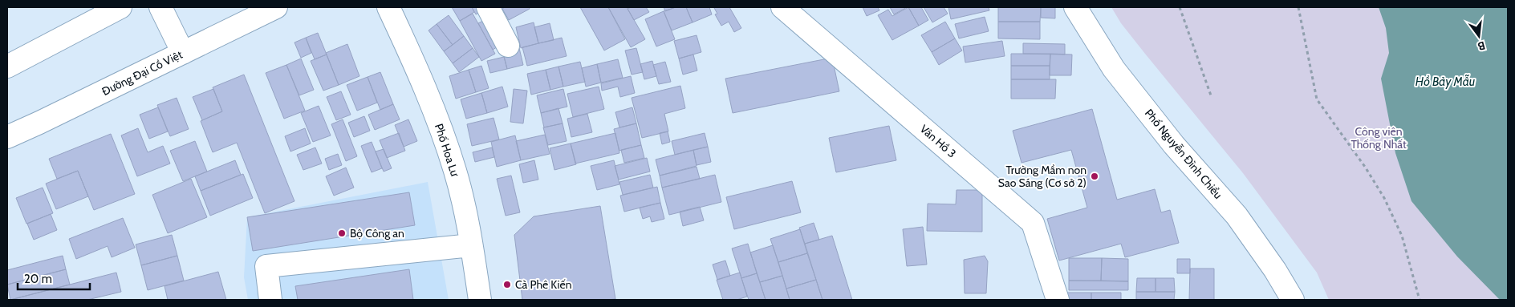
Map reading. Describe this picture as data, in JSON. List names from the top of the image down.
{
  "streets": {
    "street": [
      "Đường Đại Cồ Việt",
      "Vân Hồ 3",
      "Phố Hoa Lư",
      "Phố Nguyễn Đình Chiểu"
    ]
  },
  "water": ["Hồ Bảy Mẫu"],
  "parks": ["Công viên Thống Nhất"],
  "places": ["Trường Mầm non Sao Sáng (Cơ sở 2)", "Bộ Công an", "Cà Phê Kiến"],
  "scale_bar": "20 m",
  "north": "bottom"
}
